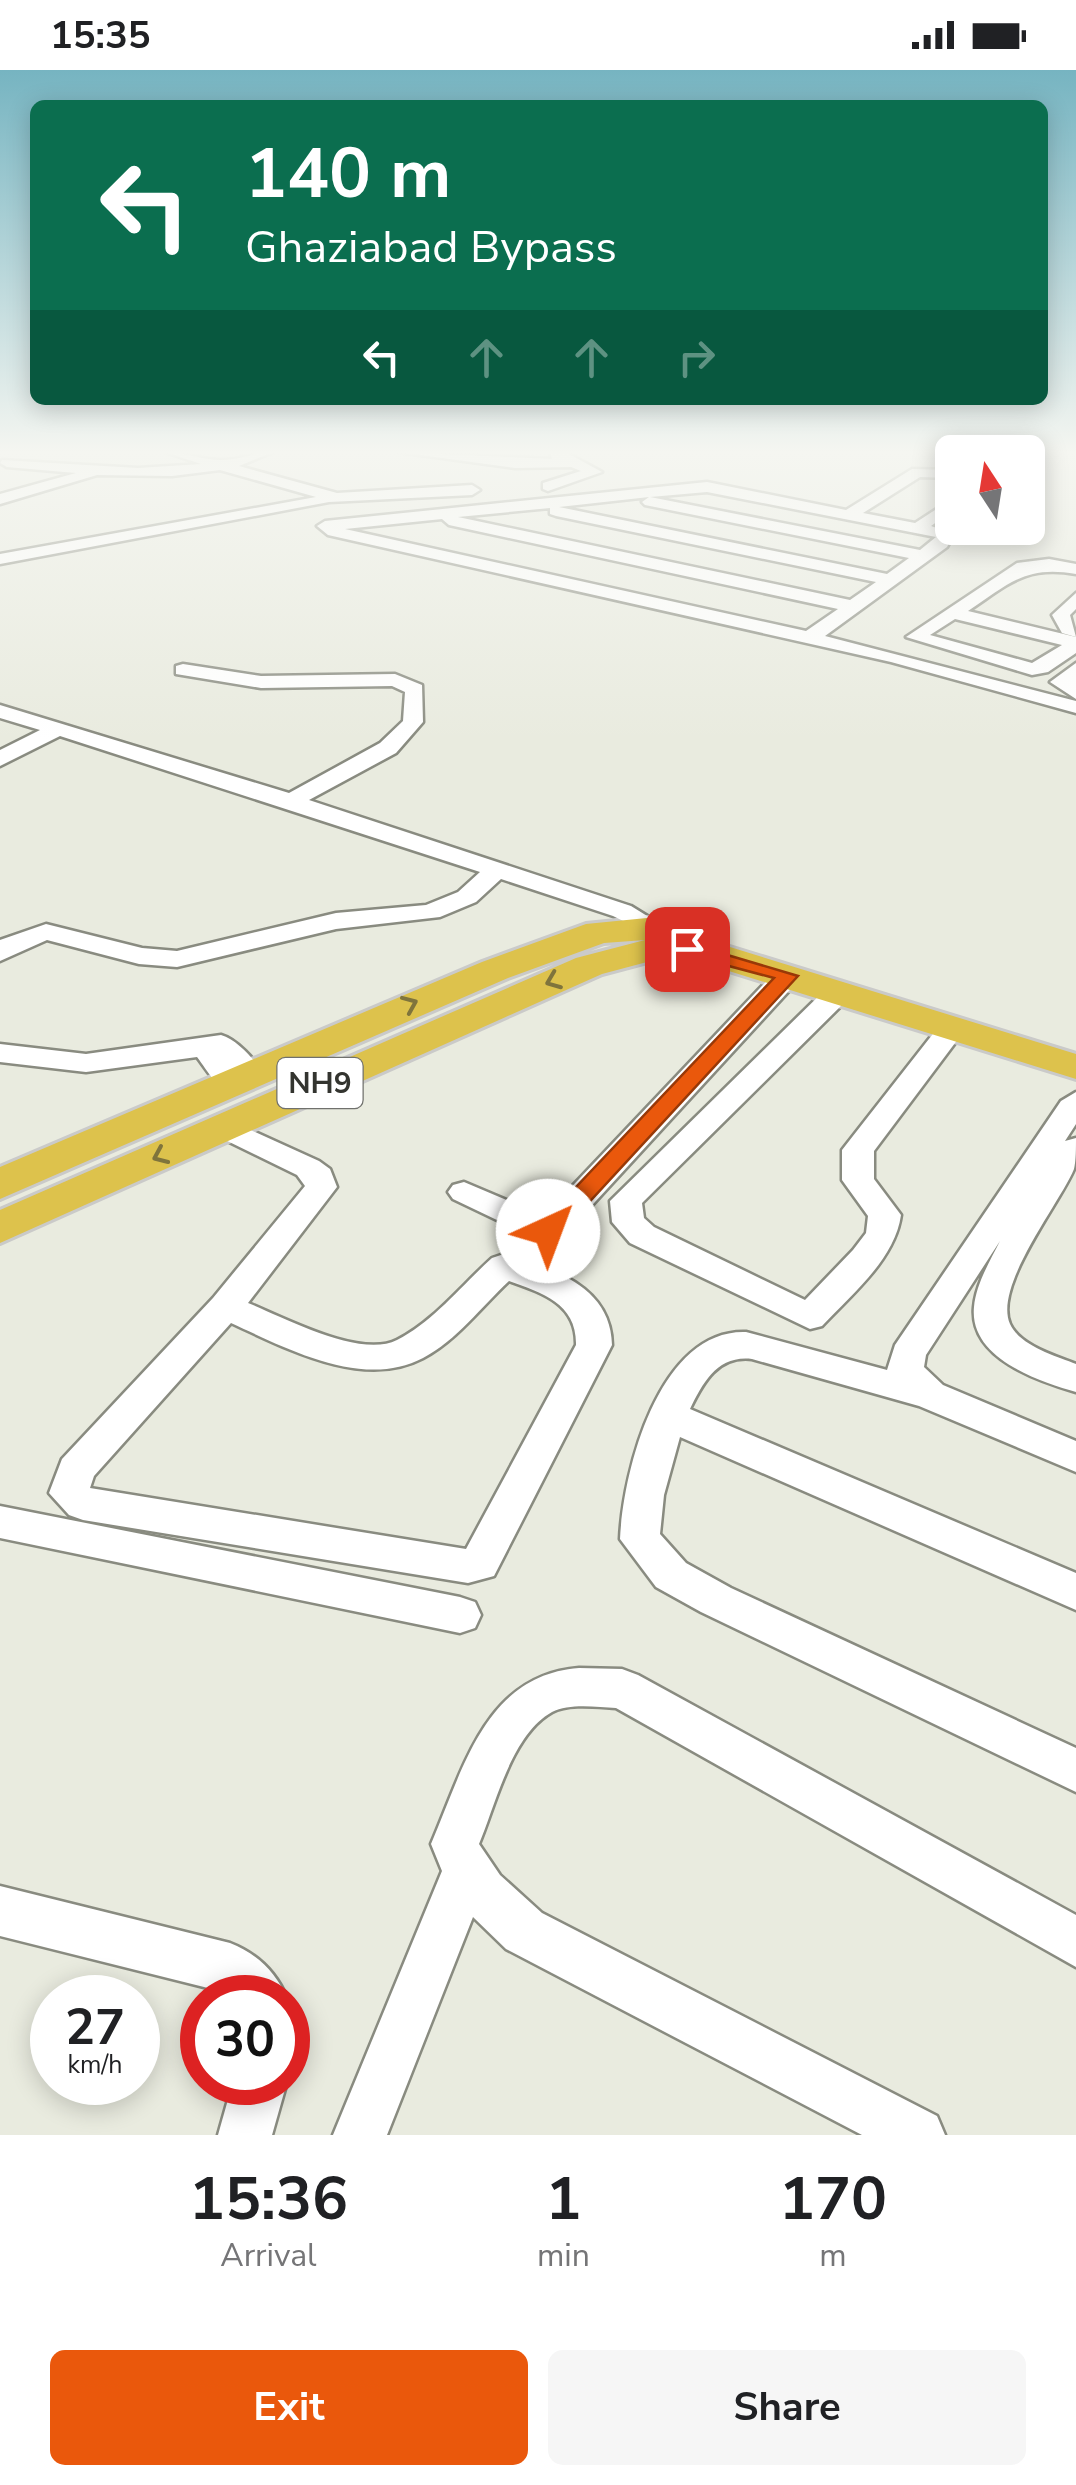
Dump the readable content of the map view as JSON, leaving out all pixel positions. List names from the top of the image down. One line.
{"streets":{"highway":["NH9"]},"north":"top","page":{"status":"15:35","turn":["140 m","Ghaziabad Bypass"],"speed":"27 km/h","limit":"30","eta":["15:36","Arrival","1","min","170","m"],"buttons":["Exit","Share"]}}
